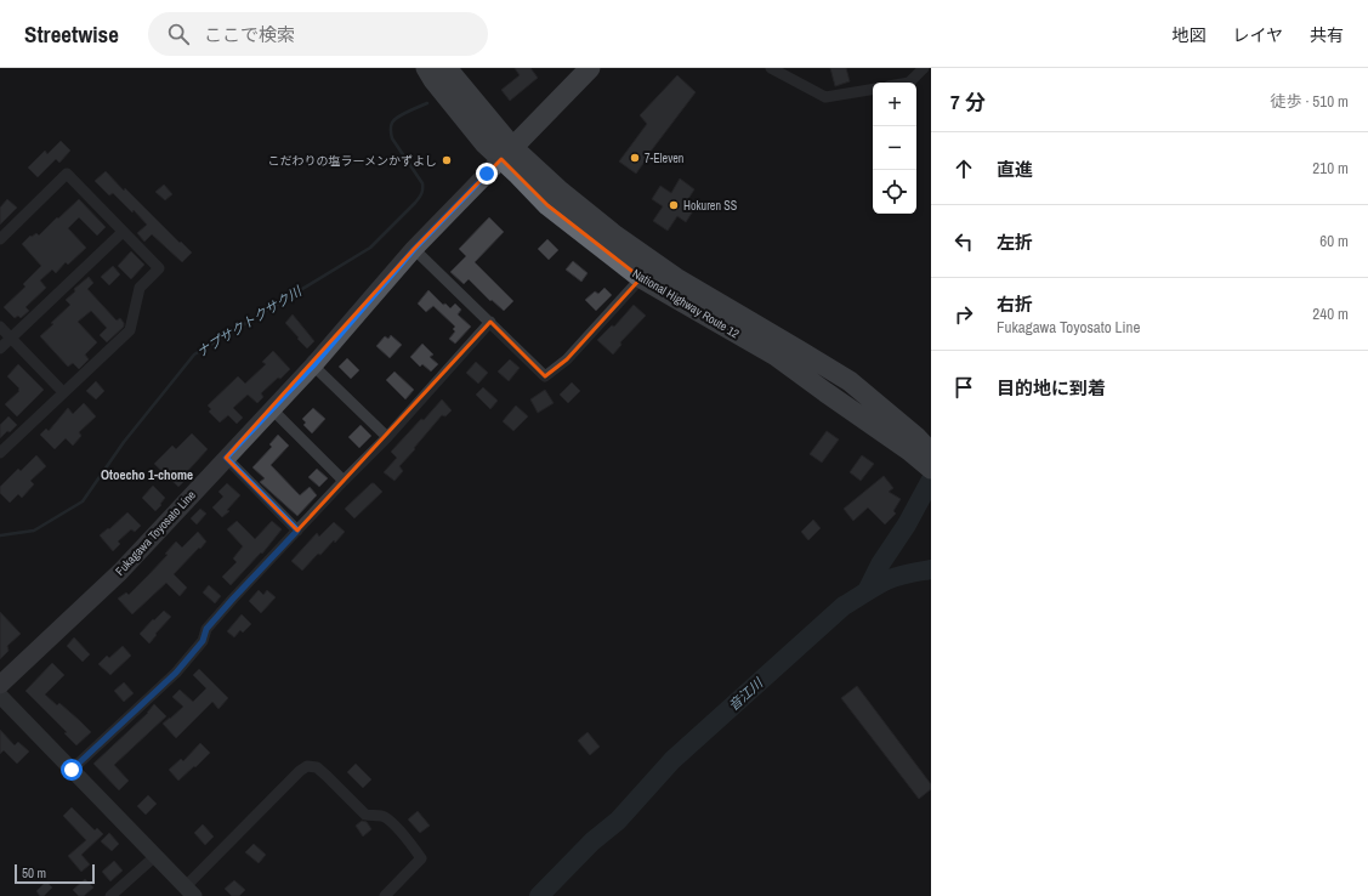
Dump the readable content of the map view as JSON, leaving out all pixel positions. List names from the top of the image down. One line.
{"streets":{"highway":["National Highway Route 12"],"main road":["Fukagawa Toyosato Line"]},"crossings":[["National Highway Route 12","Fukagawa Toyosato Line"]],"districts":["Otoecho 1-chome"],"water":["ナプサクトクサク川","音江川"],"places":["7-Eleven","こだわりの塩ラーメンかずよし","Hokuren SS"],"scale_bar":"50 m","page":{"header":"Streetwise","search":"ここで検索","nav":["地図","レイヤ","共有"],"heading":["7 分","徒歩 · 510 m"],"map_buttons":["+","−"],"list":[["直進","210 m"],["左折","60 m"],["右折","Fukagawa Toyosato Line","240 m"],"目的地に到着"],"scale":"50 m"}}
